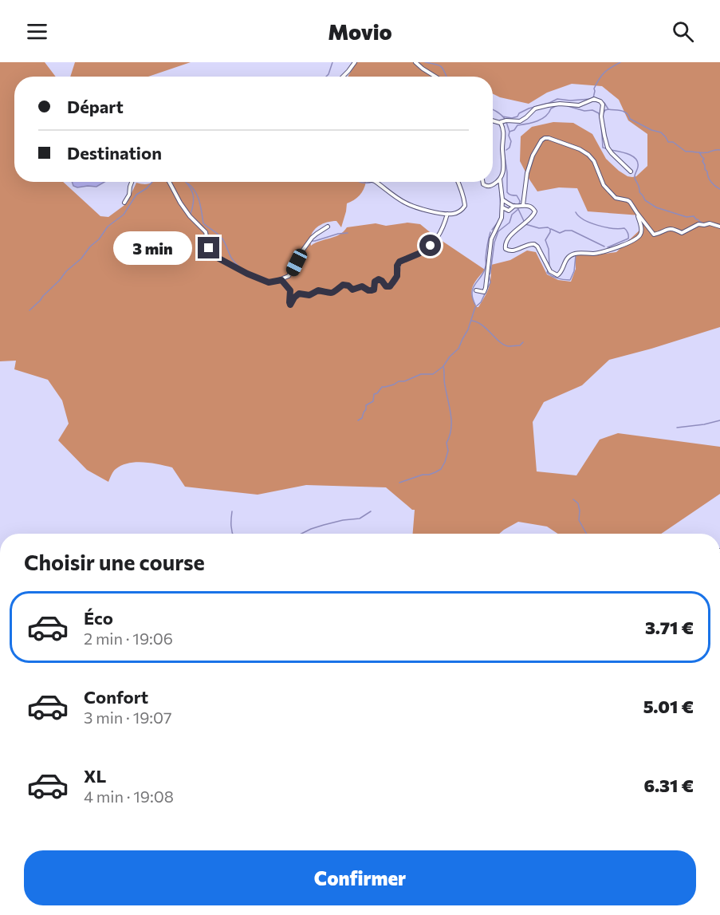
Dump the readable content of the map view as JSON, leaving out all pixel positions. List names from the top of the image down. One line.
{"page":{"header":"Movio","banner":["Départ","Destination"],"bubble":"3 min","heading":"Choisir une course","list":[{"name":"Éco","note":"2 min · 19:06","value":"3.71 €"},{"name":"Confort","note":"3 min · 19:07","value":"5.01 €"},{"name":"XL","note":"4 min · 19:08","value":"6.31 €"}],"buttons":"Confirmer"}}
